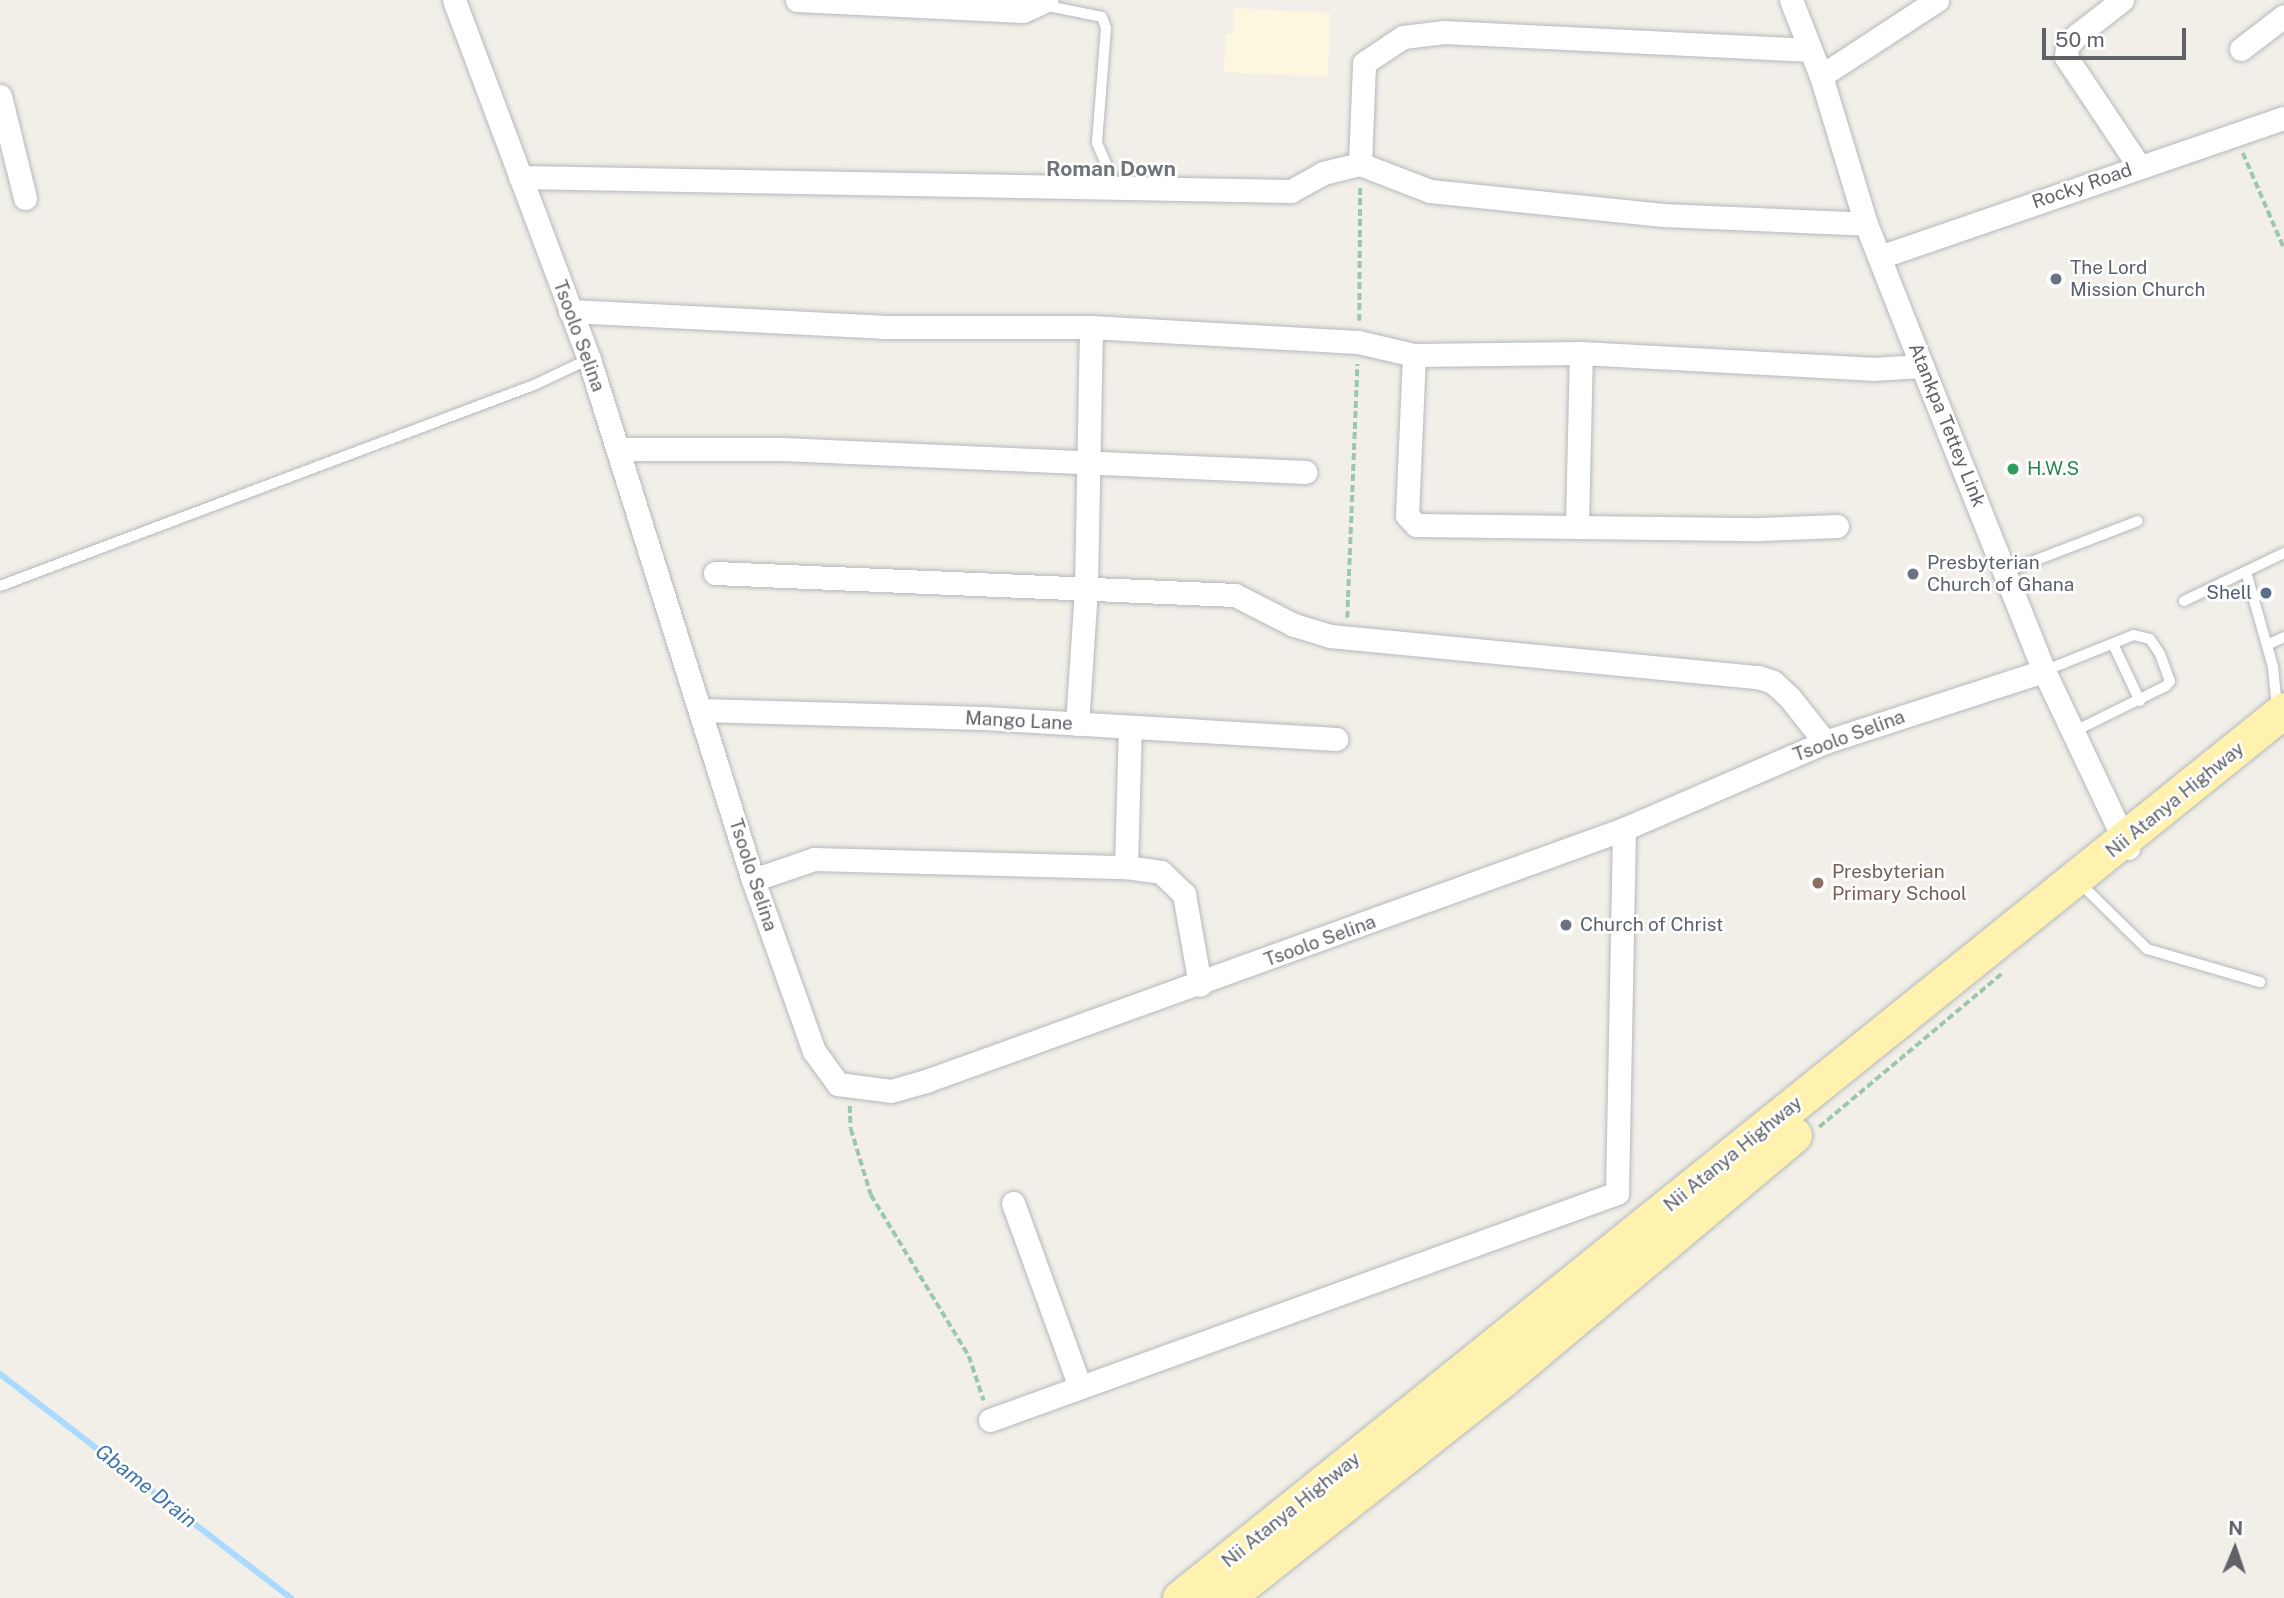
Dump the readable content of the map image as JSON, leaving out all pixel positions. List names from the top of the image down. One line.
{"streets":{"main road":["Nii Atanya Highway"],"street":["Rocky Road","Tsoolo Selina","Atankpa Tettey Link","Mango Lane"]},"crossings":[["Rocky Road","Atankpa Tettey Link"],["Tsoolo Selina","Atankpa Tettey Link"],["Tsoolo Selina","Mango Lane"],["Atankpa Tettey Link","Nii Atanya Highway"]],"districts":["Roman Down"],"water":["Gbame Drain"],"places":["The Lord Mission Church","H.W.S","Presbyterian Church of Ghana","Shell","Presbyterian Primary School","Church of Christ"],"scale_bar":"50 m","north":"top"}
